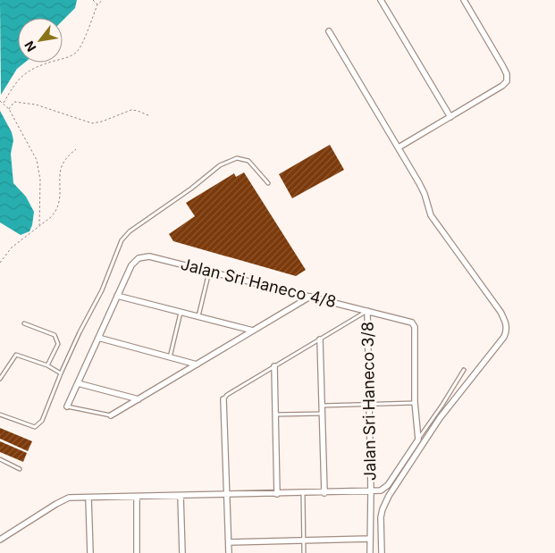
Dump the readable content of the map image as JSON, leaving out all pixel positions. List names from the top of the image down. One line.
{"streets":{"street":["Jalan Sri Haneco 4/8","Jalan Sri Haneco 3/8"]},"crossings":[["Jalan Sri Haneco 4/8","Jalan Sri Haneco 3/8"]],"north":"bottom left"}
